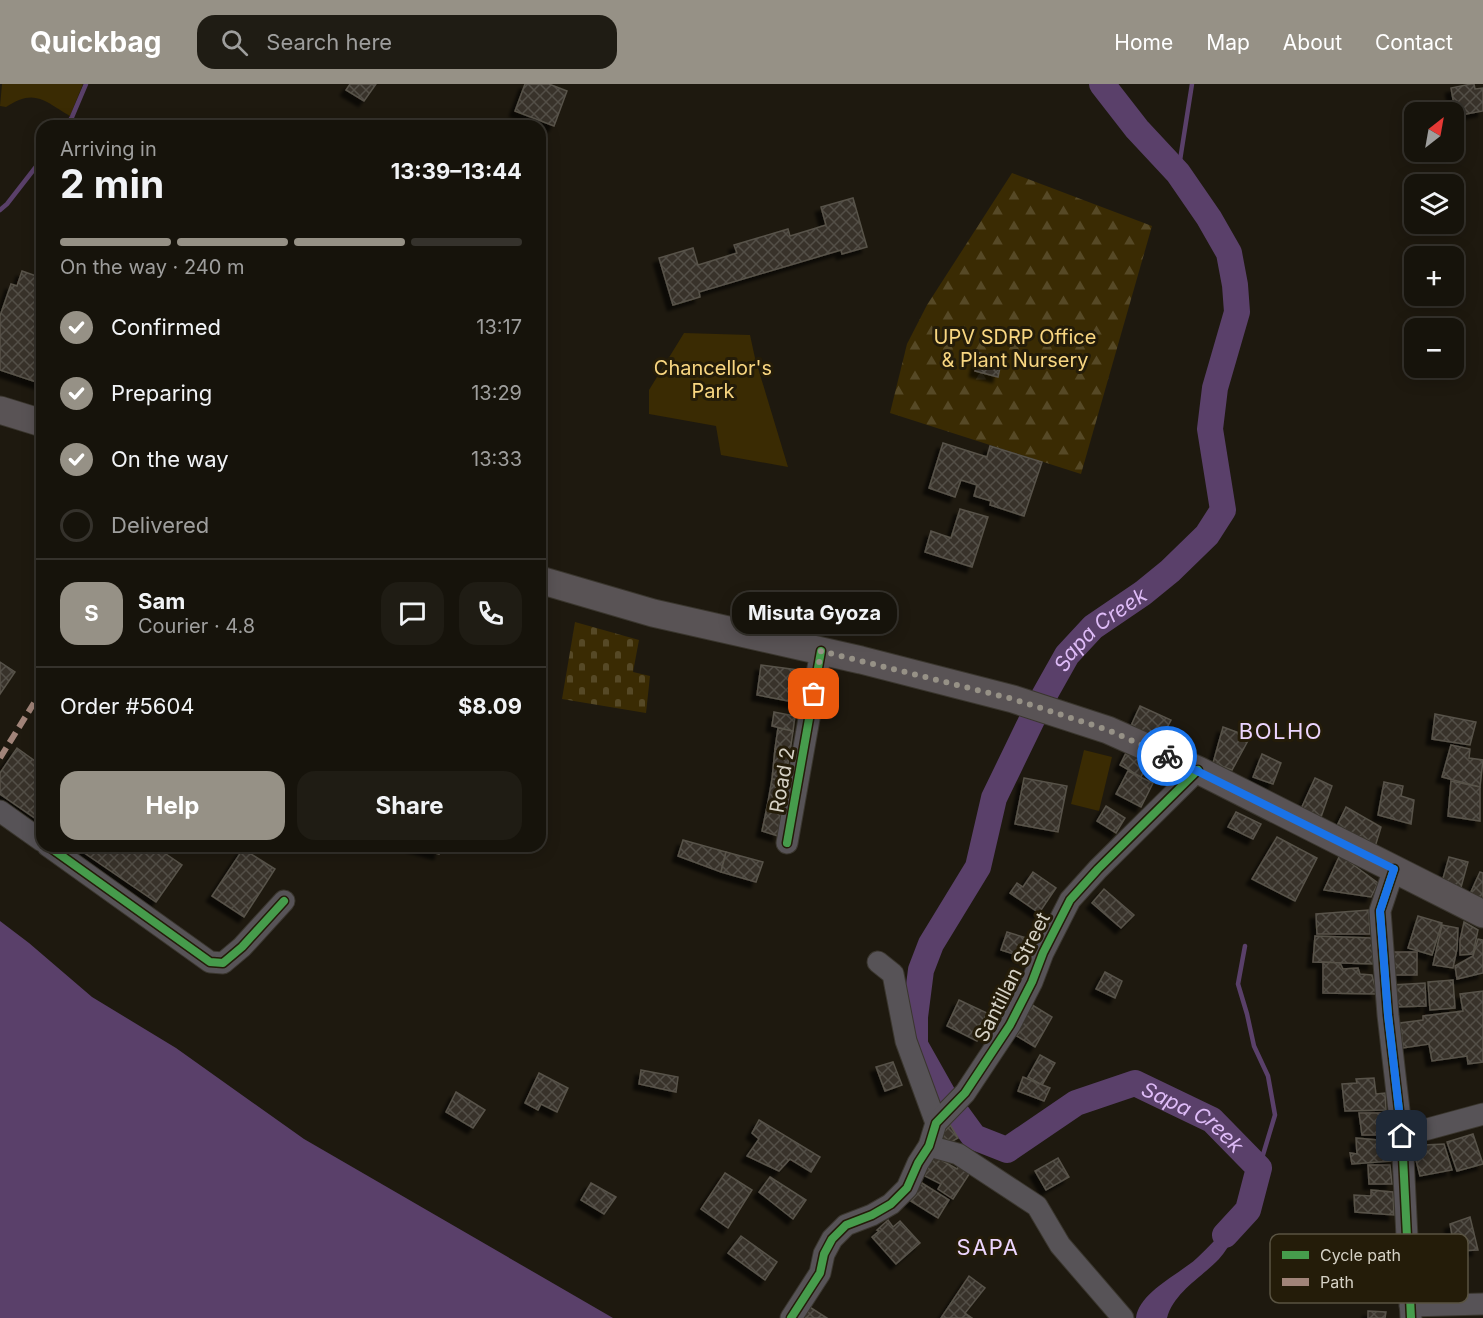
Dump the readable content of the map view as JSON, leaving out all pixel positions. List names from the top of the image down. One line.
{"streets":{"street":["Road 2","Santillan Street"]},"districts":["BOLHO","SAPA"],"water":["Sapa Creek"],"parks":["UPV SDRP Office & Plant Nursery","Chancellor's Park"],"places":["Misuta Gyoza"],"legend":["Cycle path","Path"],"north":"top right","page":{"header":"Quickbag","search":"Search here","nav":["Home","Map","About","Contact"],"map_buttons":["+","−"],"heading":["2 min","Arriving in","13:39–13:44"],"panel":["Sam","Courier · 4.8","Order #5604","$8.09"],"bar":"On the way · 240 m","list":[["Confirmed","13:17"],["Preparing","13:29"],["On the way","13:33"],"Delivered"],"round":"S","bubble":"Misuta Gyoza","buttons":["Help","Share"]}}
